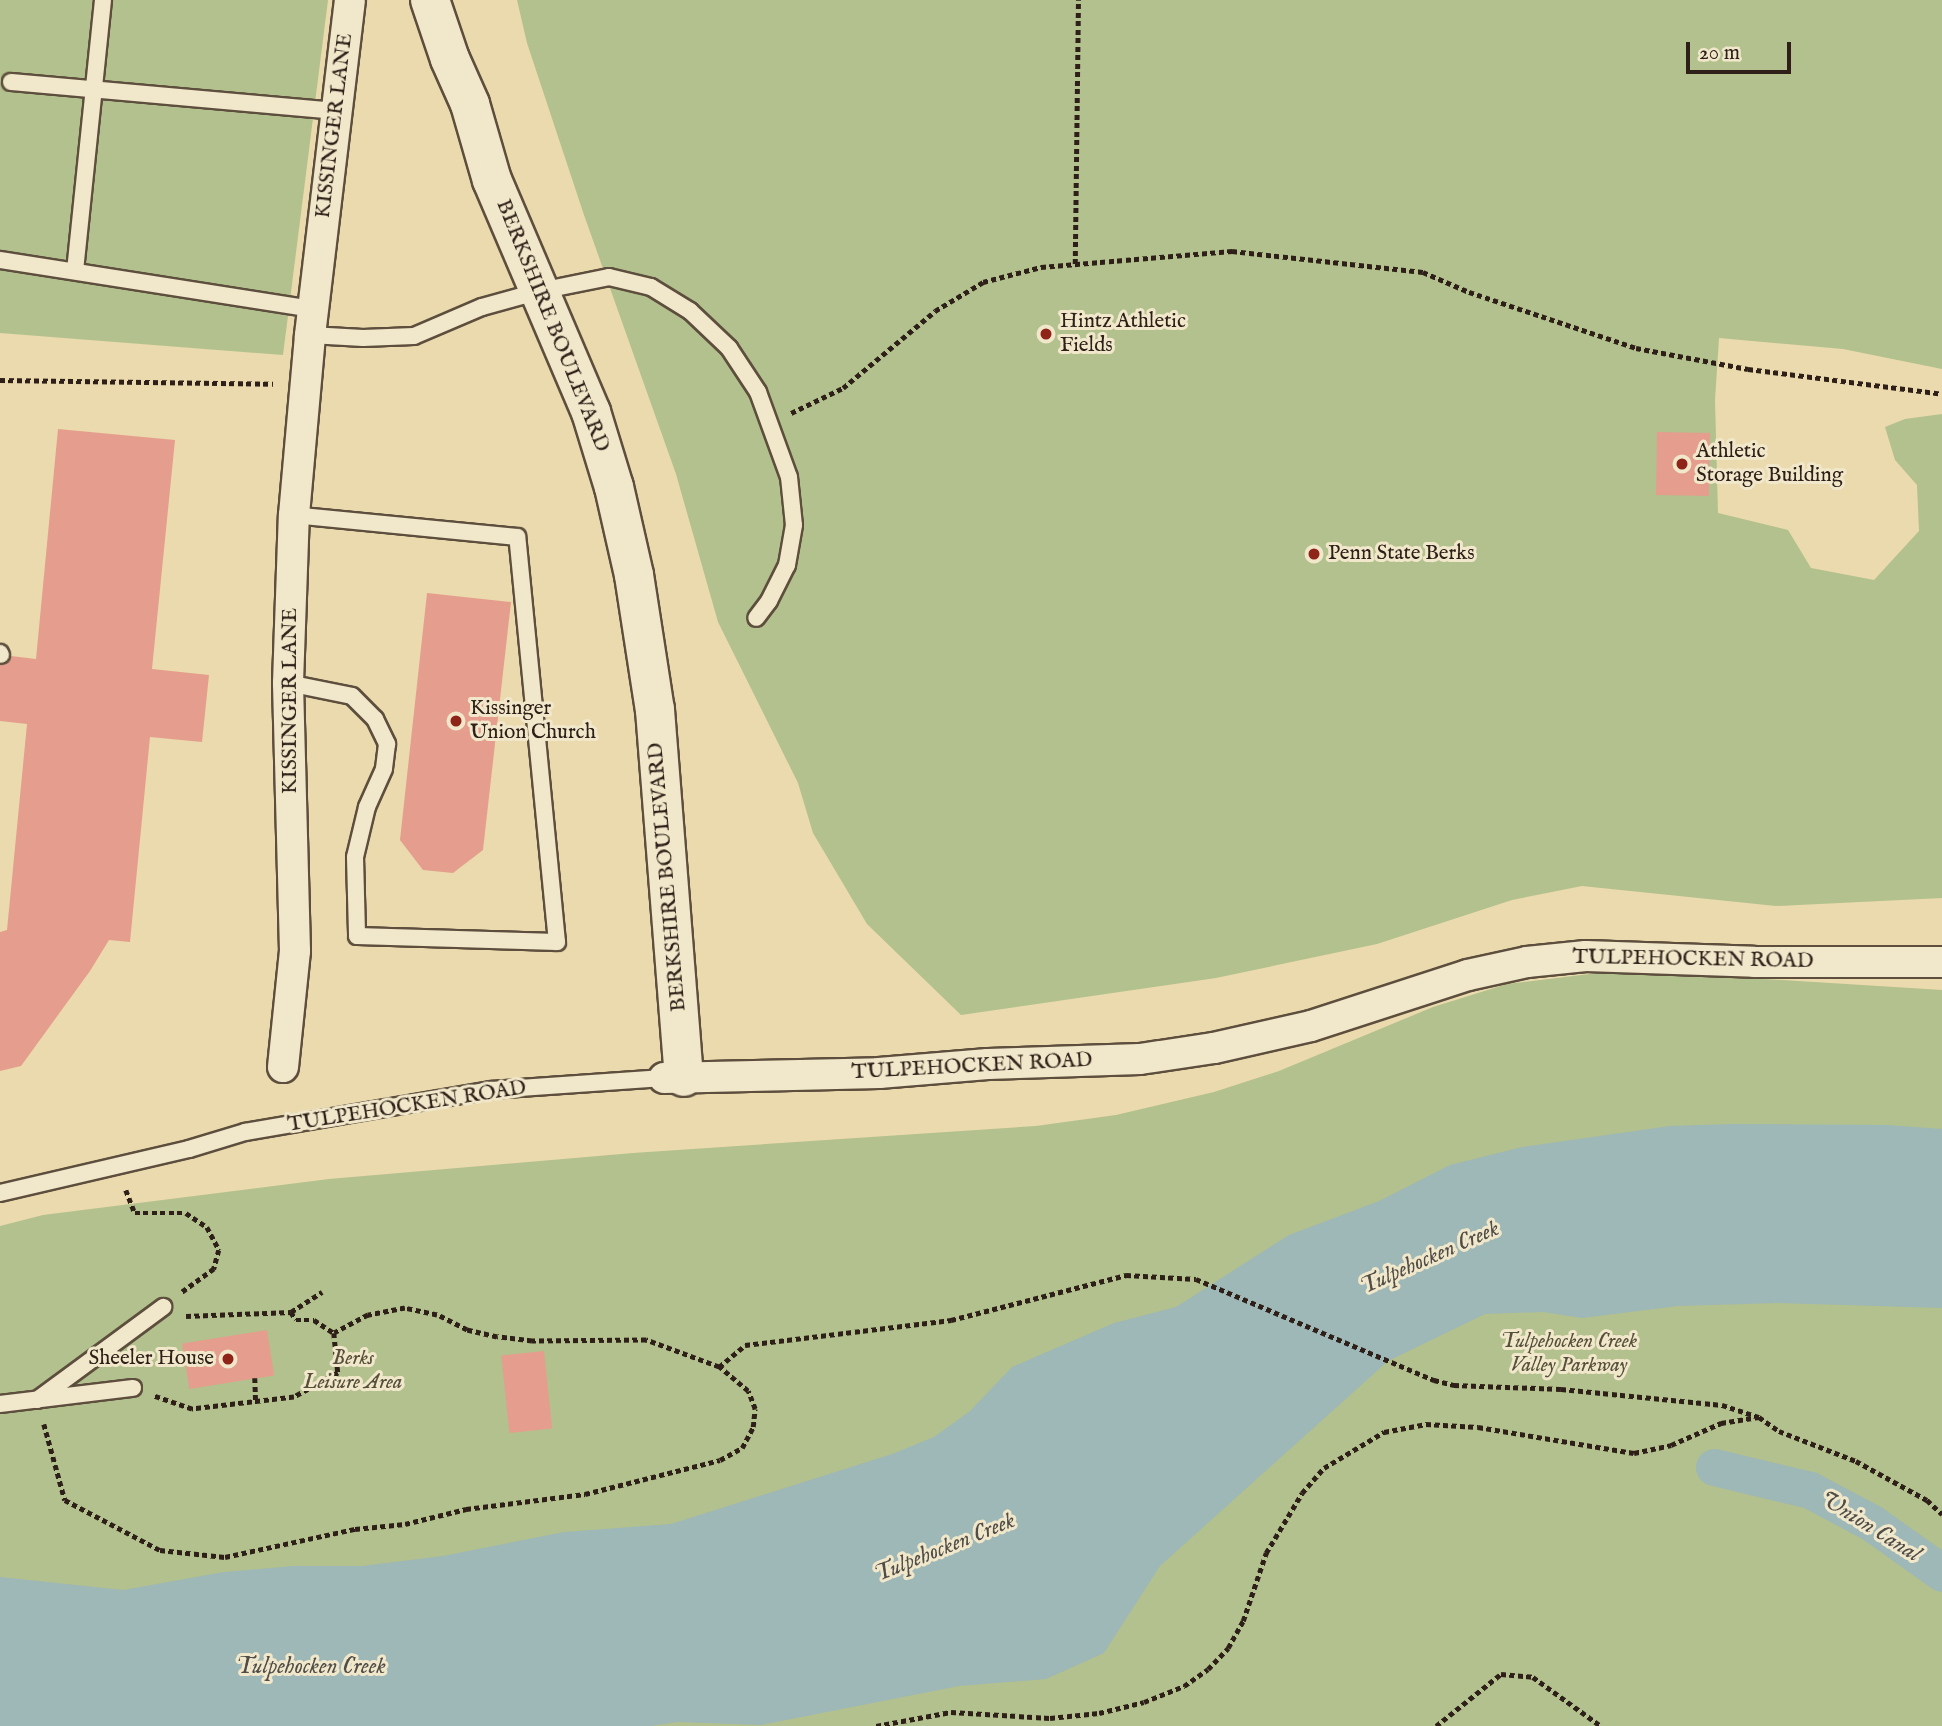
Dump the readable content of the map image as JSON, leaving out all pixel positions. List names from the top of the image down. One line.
{"streets":{"street":["KISSINGER LANE","BERKSHIRE BOULEVARD","TULPEHOCKEN ROAD"]},"crossings":[["BERKSHIRE BOULEVARD","TULPEHOCKEN ROAD"]],"water":["Tulpehocken Creek","Union Canal"],"parks":["Tulpehocken Creek Valley Parkway","Berks Leisure Area"],"places":["Hintz Athletic Fields","Athletic Storage Building","Penn State Berks","Kissinger Union Church","Sheeler House"],"scale_bar":"20 m"}
